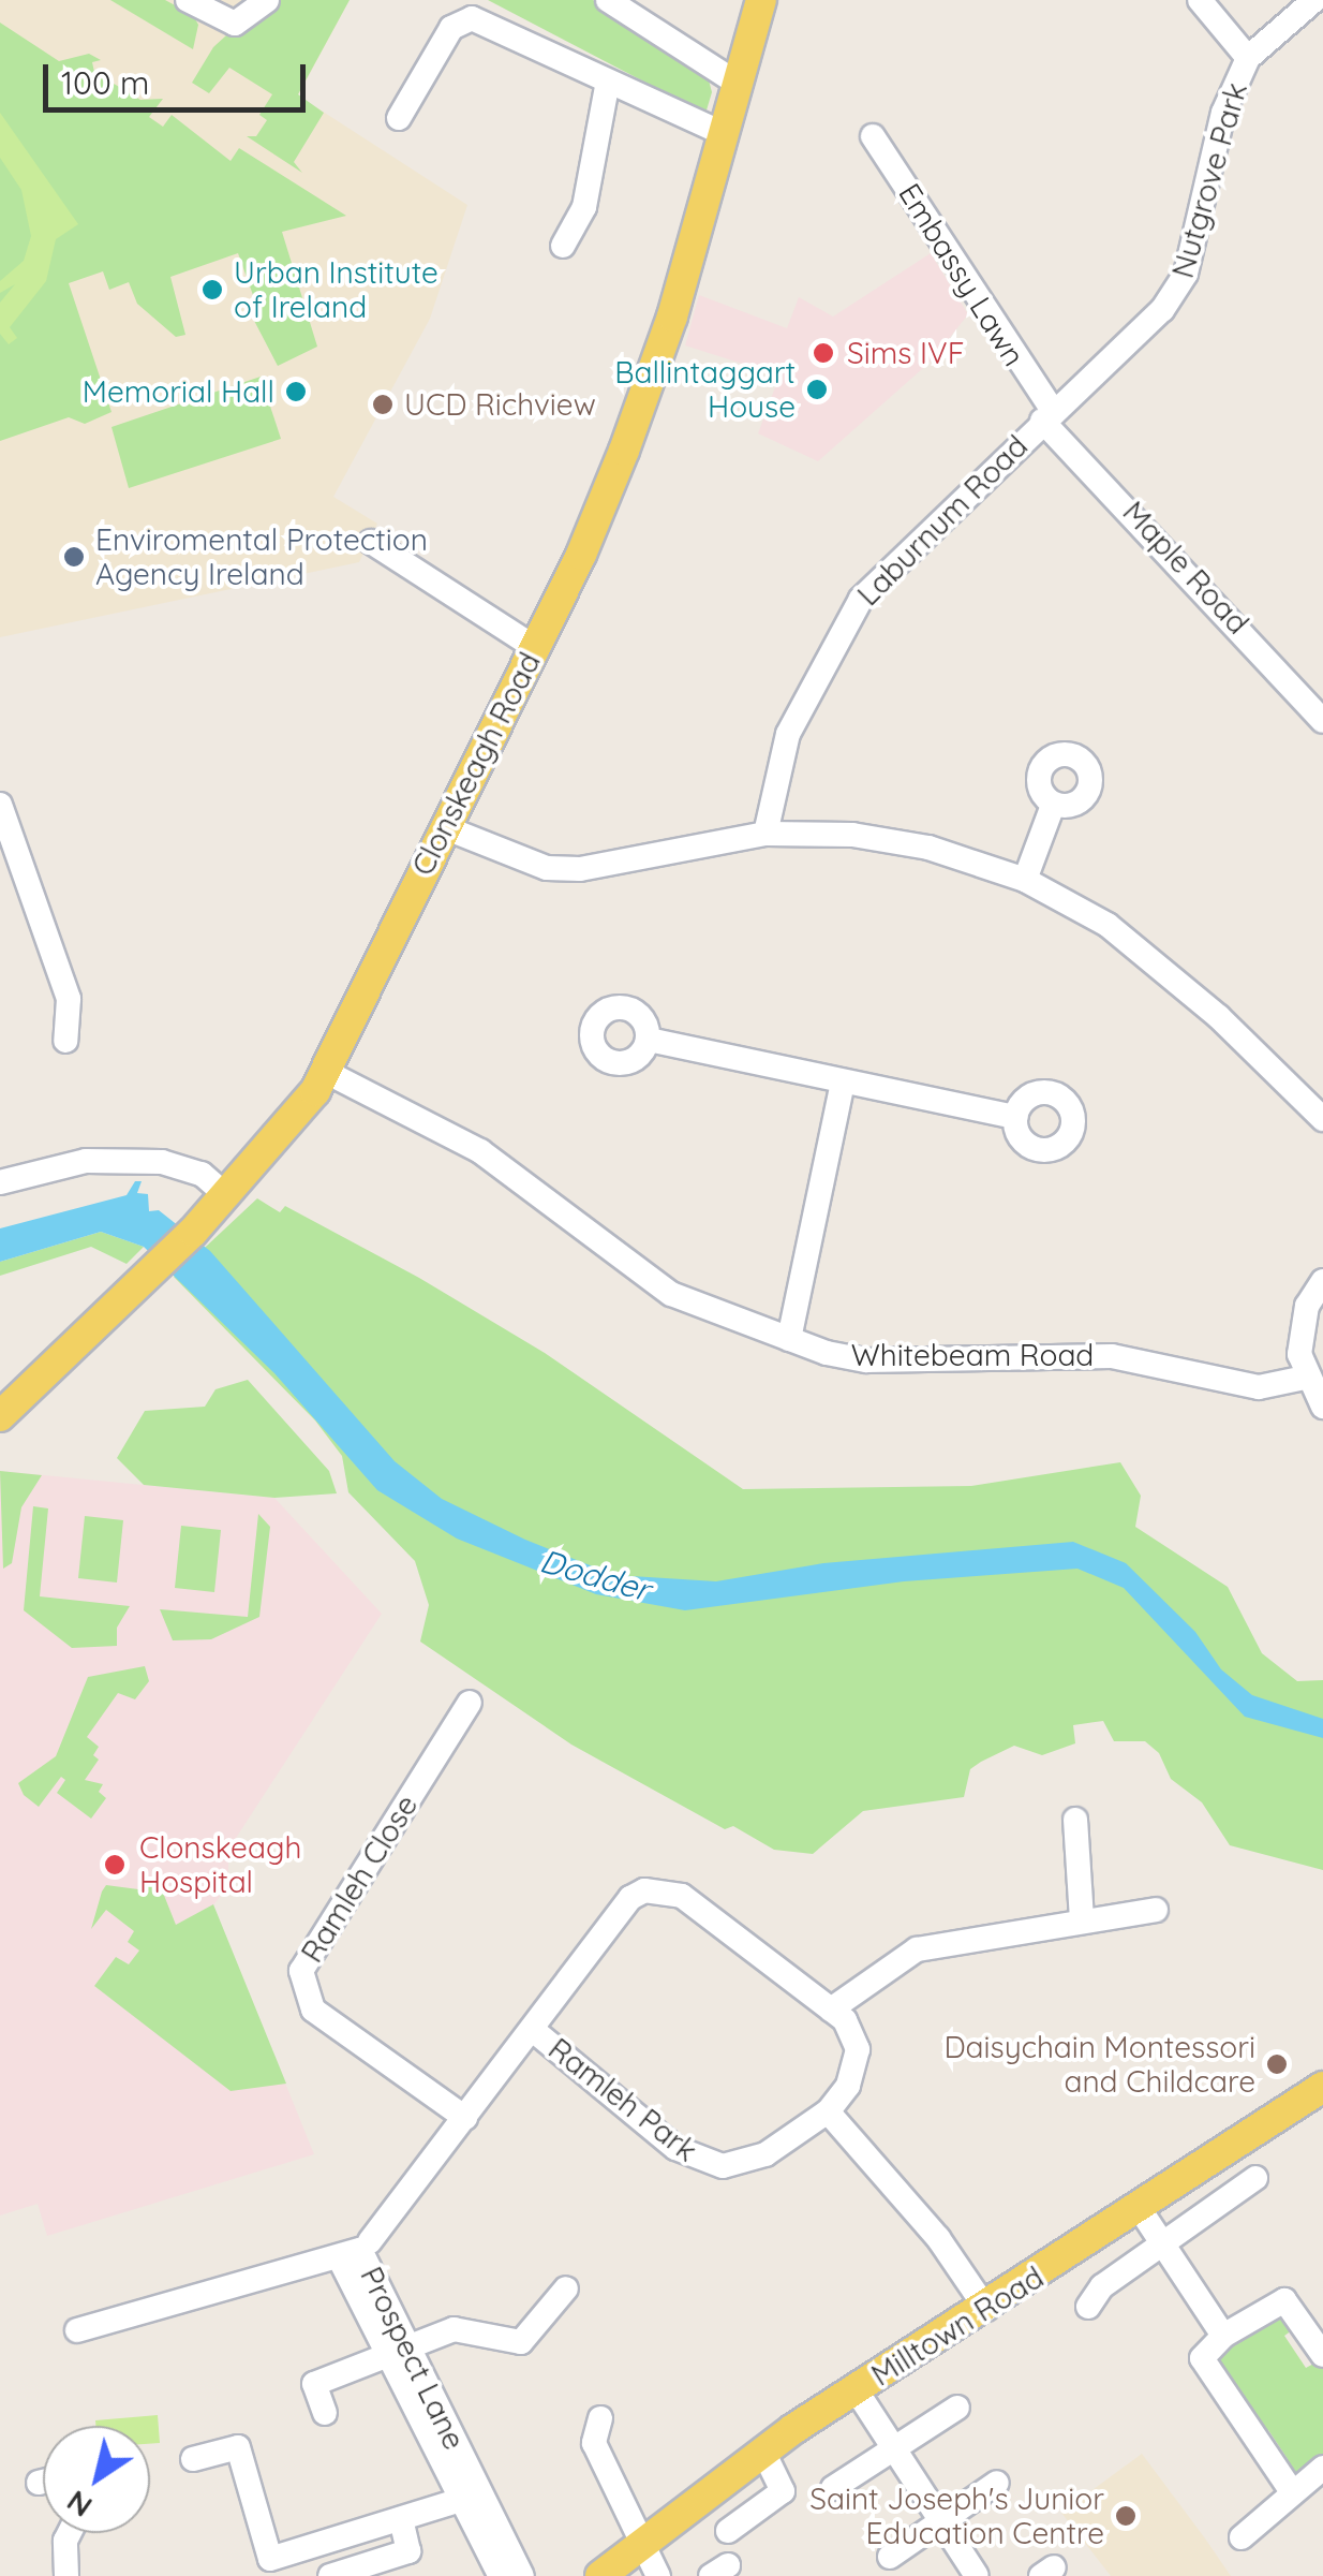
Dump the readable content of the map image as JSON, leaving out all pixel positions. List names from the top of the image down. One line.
{"streets":{"main road":["Clonskeagh Road","Milltown Road"],"street":["Nutgrove Park","Embassy Lawn","Laburnum Road","Maple Road","Whitebeam Road","Ramleh Close","Ramleh Park","Prospect Lane"]},"crossings":[["Nutgrove Park","Laburnum Road"],["Embassy Lawn","Laburnum Road"],["Embassy Lawn","Maple Road"],["Laburnum Road","Maple Road"],["Clonskeagh Road","Whitebeam Road"],["Ramleh Close","Ramleh Park"]],"water":["Dodder"],"places":["Urban Institute of Ireland","Sims IVF","Ballintaggart House","Memorial Hall","UCD Richview","Enviromental Protection Agency Ireland","Clonskeagh Hospital","Daisychain Montessori and Childcare","Saint Joseph's Junior Education Centre"],"scale_bar":"100 m","north":"bottom left"}
